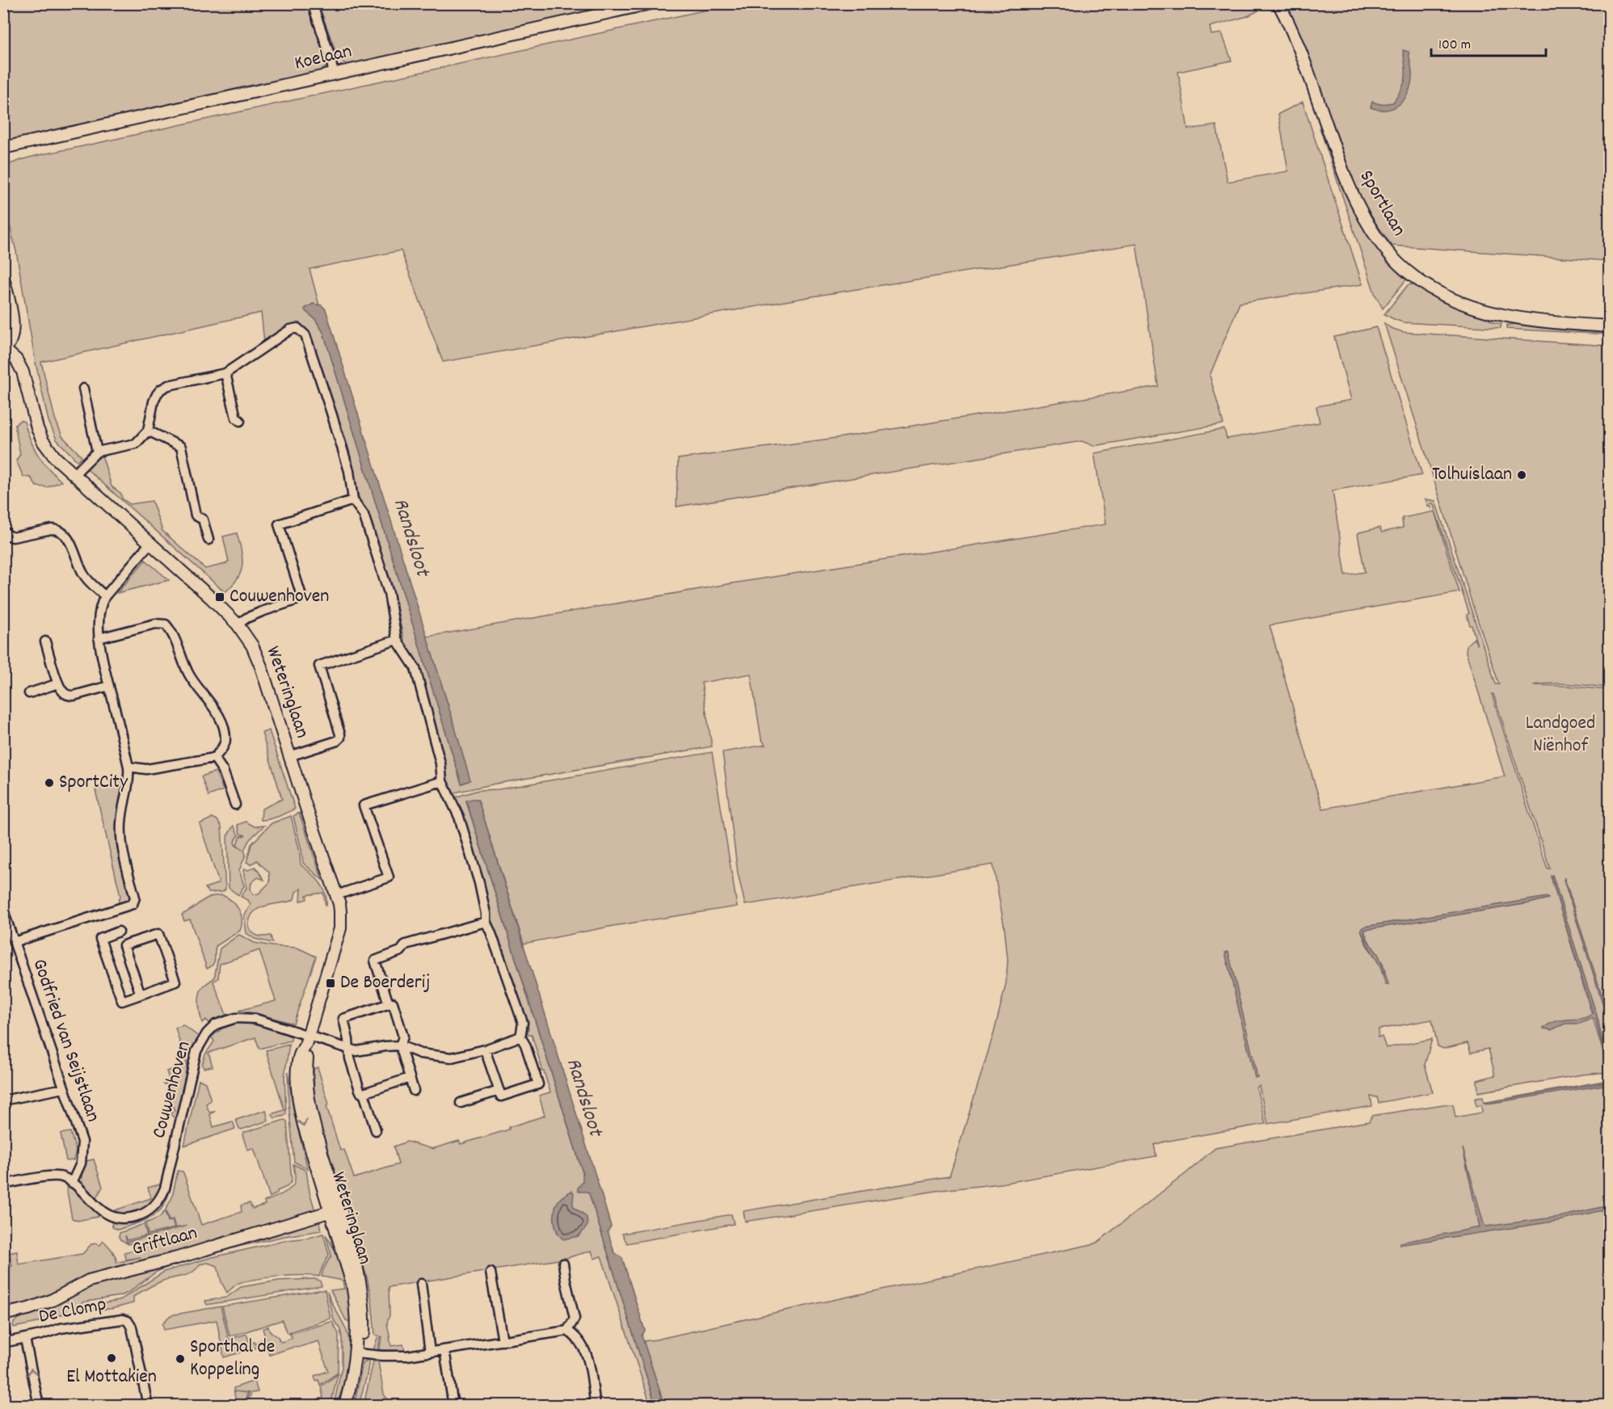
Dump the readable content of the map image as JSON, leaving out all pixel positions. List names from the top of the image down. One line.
{"streets":{"street":["Koelaan","Sportlaan","Weteringlaan","Godfried van Seijstlaan","Couwenhoven","Griftlaan","De Clomp"]},"crossings":[["Weteringlaan","Couwenhoven"],["Weteringlaan","Griftlaan"],["Godfried van Seijstlaan","Couwenhoven"]],"water":["Randsloot"],"parks":["Landgoed Niënhof"],"places":{"other":["Tolhuislaan","SportCity","El Mottakien","Sporthal de Koppeling"],"transit":["Couwenhoven","De Boerderij"]},"scale_bar":"100 m"}
